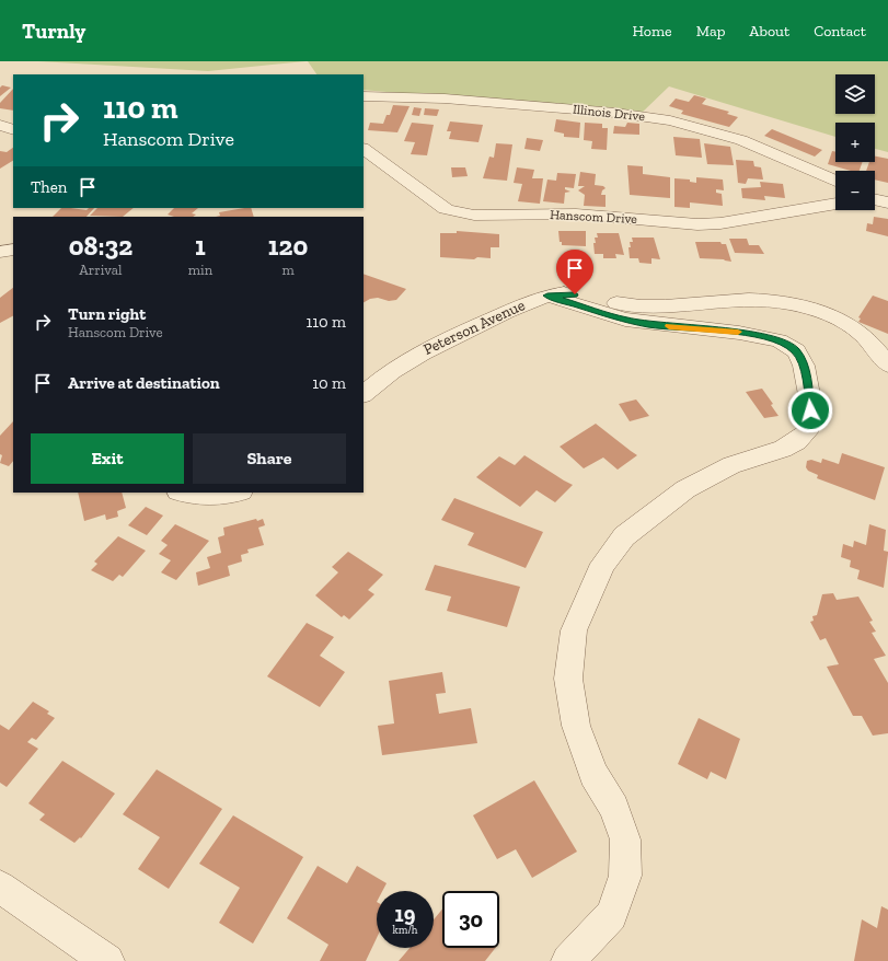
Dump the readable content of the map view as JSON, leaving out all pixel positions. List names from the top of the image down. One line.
{"streets":{"street":["Illinois Drive","Hanscom Drive","Peterson Avenue"]},"page":{"header":"Turnly","nav":["Home","Map","About","Contact"],"map_buttons":["+","−"],"turn":["110 m","Hanscom Drive"],"then":"Then","eta":["08:32","Arrival","1","min","120","m"],"list":[{"name":"Turn right","note":"Hanscom Drive","value":"110 m"},{"name":"Arrive at destination","value":"10 m"}],"buttons":["Exit","Share"],"speed":"19 km/h","limit":"30"}}
